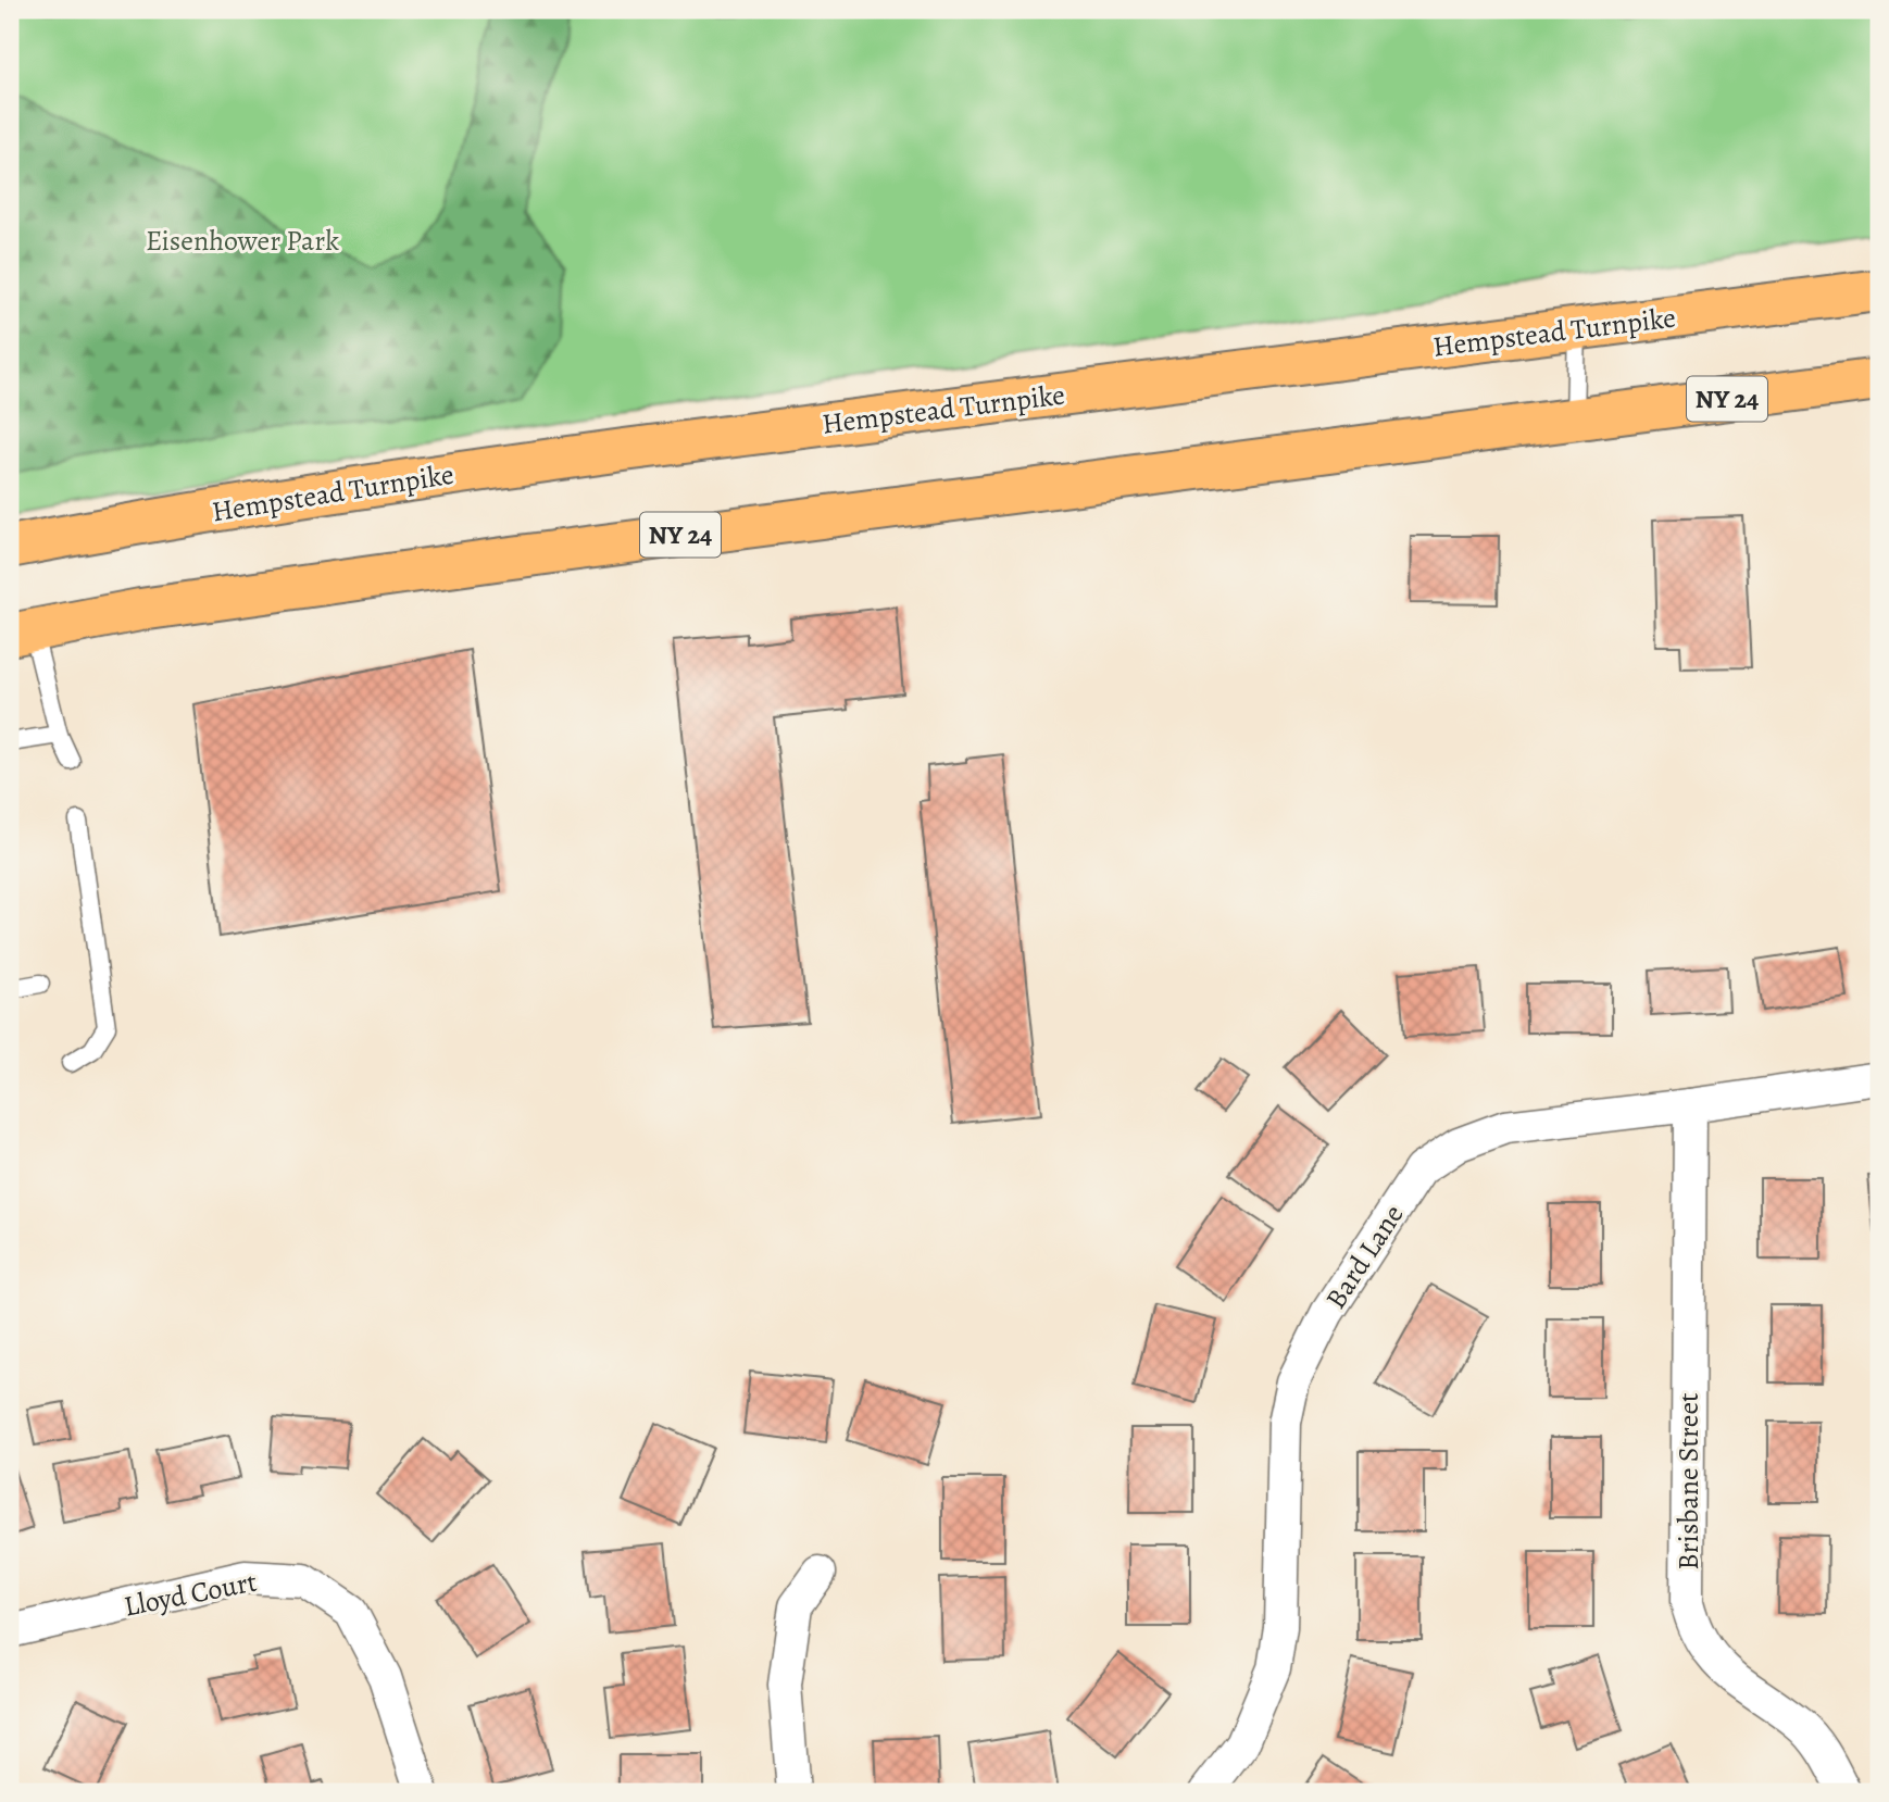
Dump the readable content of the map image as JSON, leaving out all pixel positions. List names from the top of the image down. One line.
{"streets":{"main road":["Hempstead Turnpike","NY 24"],"street":["Bard Lane","Brisbane Street","Lloyd Court"]},"crossings":[["Bard Lane","Brisbane Street"]],"parks":["Eisenhower Park"]}
